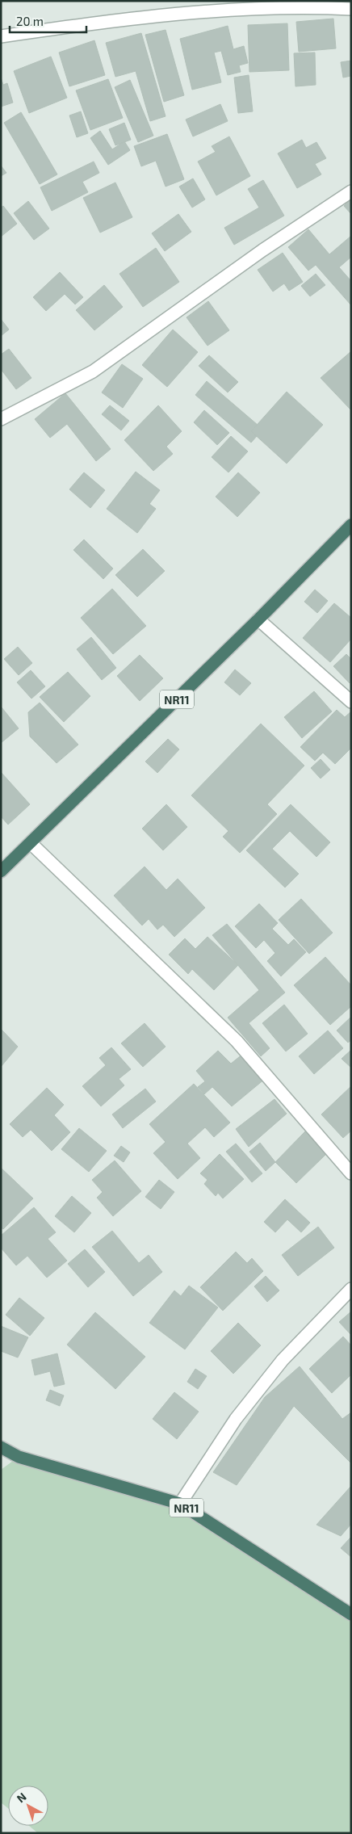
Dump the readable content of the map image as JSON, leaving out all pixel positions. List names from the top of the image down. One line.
{"streets":{"highway":["NR11"]},"scale_bar":"20 m","north":"top left"}
